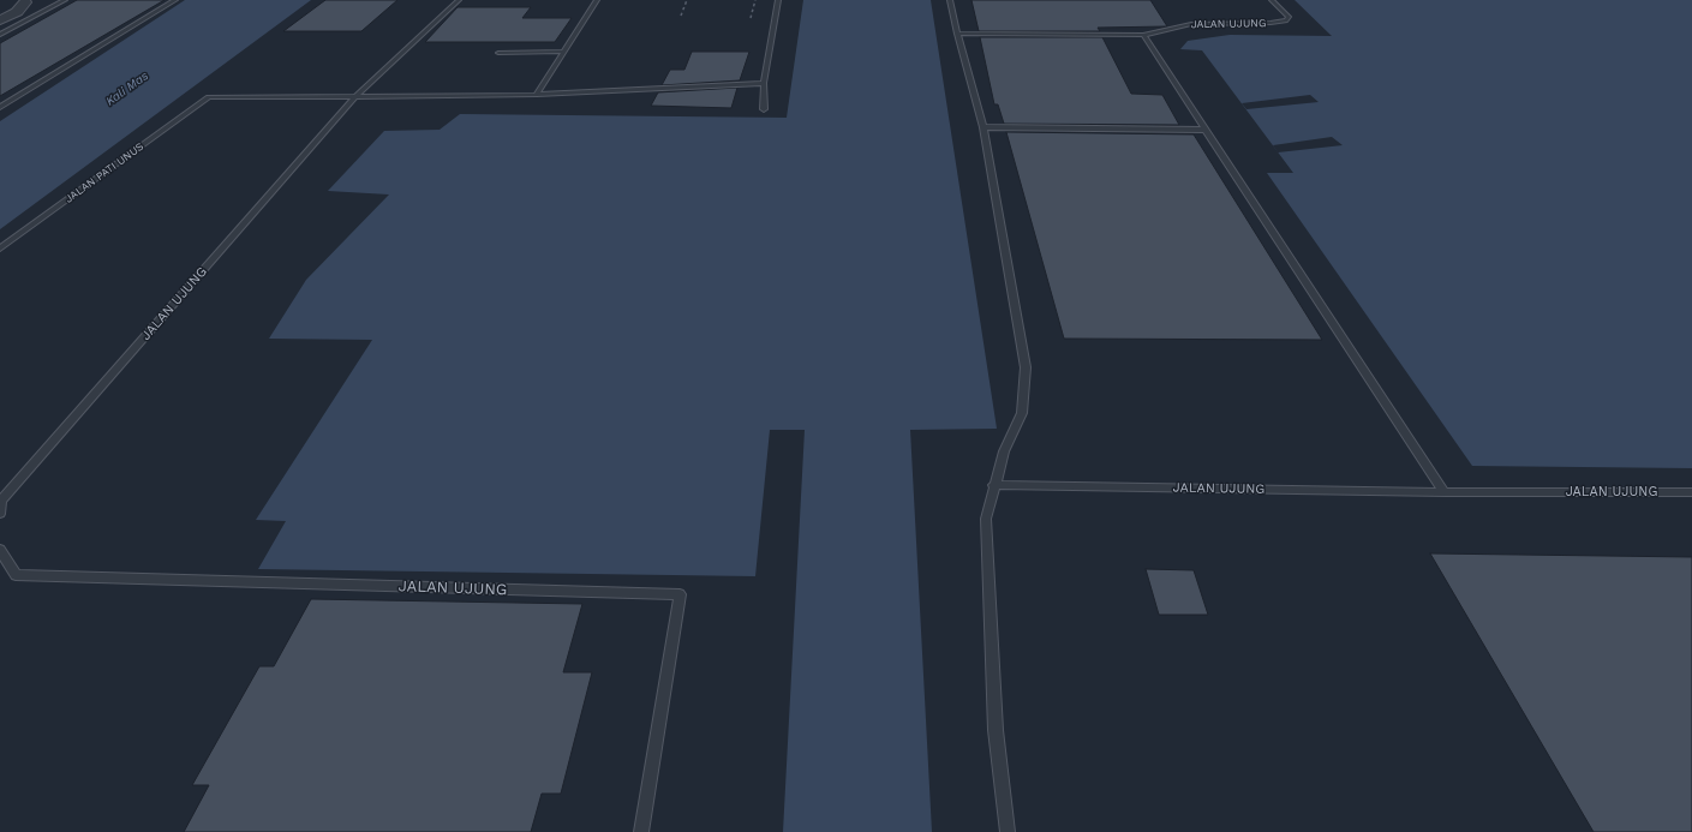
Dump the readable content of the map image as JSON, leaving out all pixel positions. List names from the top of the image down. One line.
{"streets":{"lane":["JALAN UJUNG","JALAN PATI UNUS"]},"crossings":[["JALAN UJUNG","JALAN PATI UNUS"]],"water":["Kali Mas"]}
